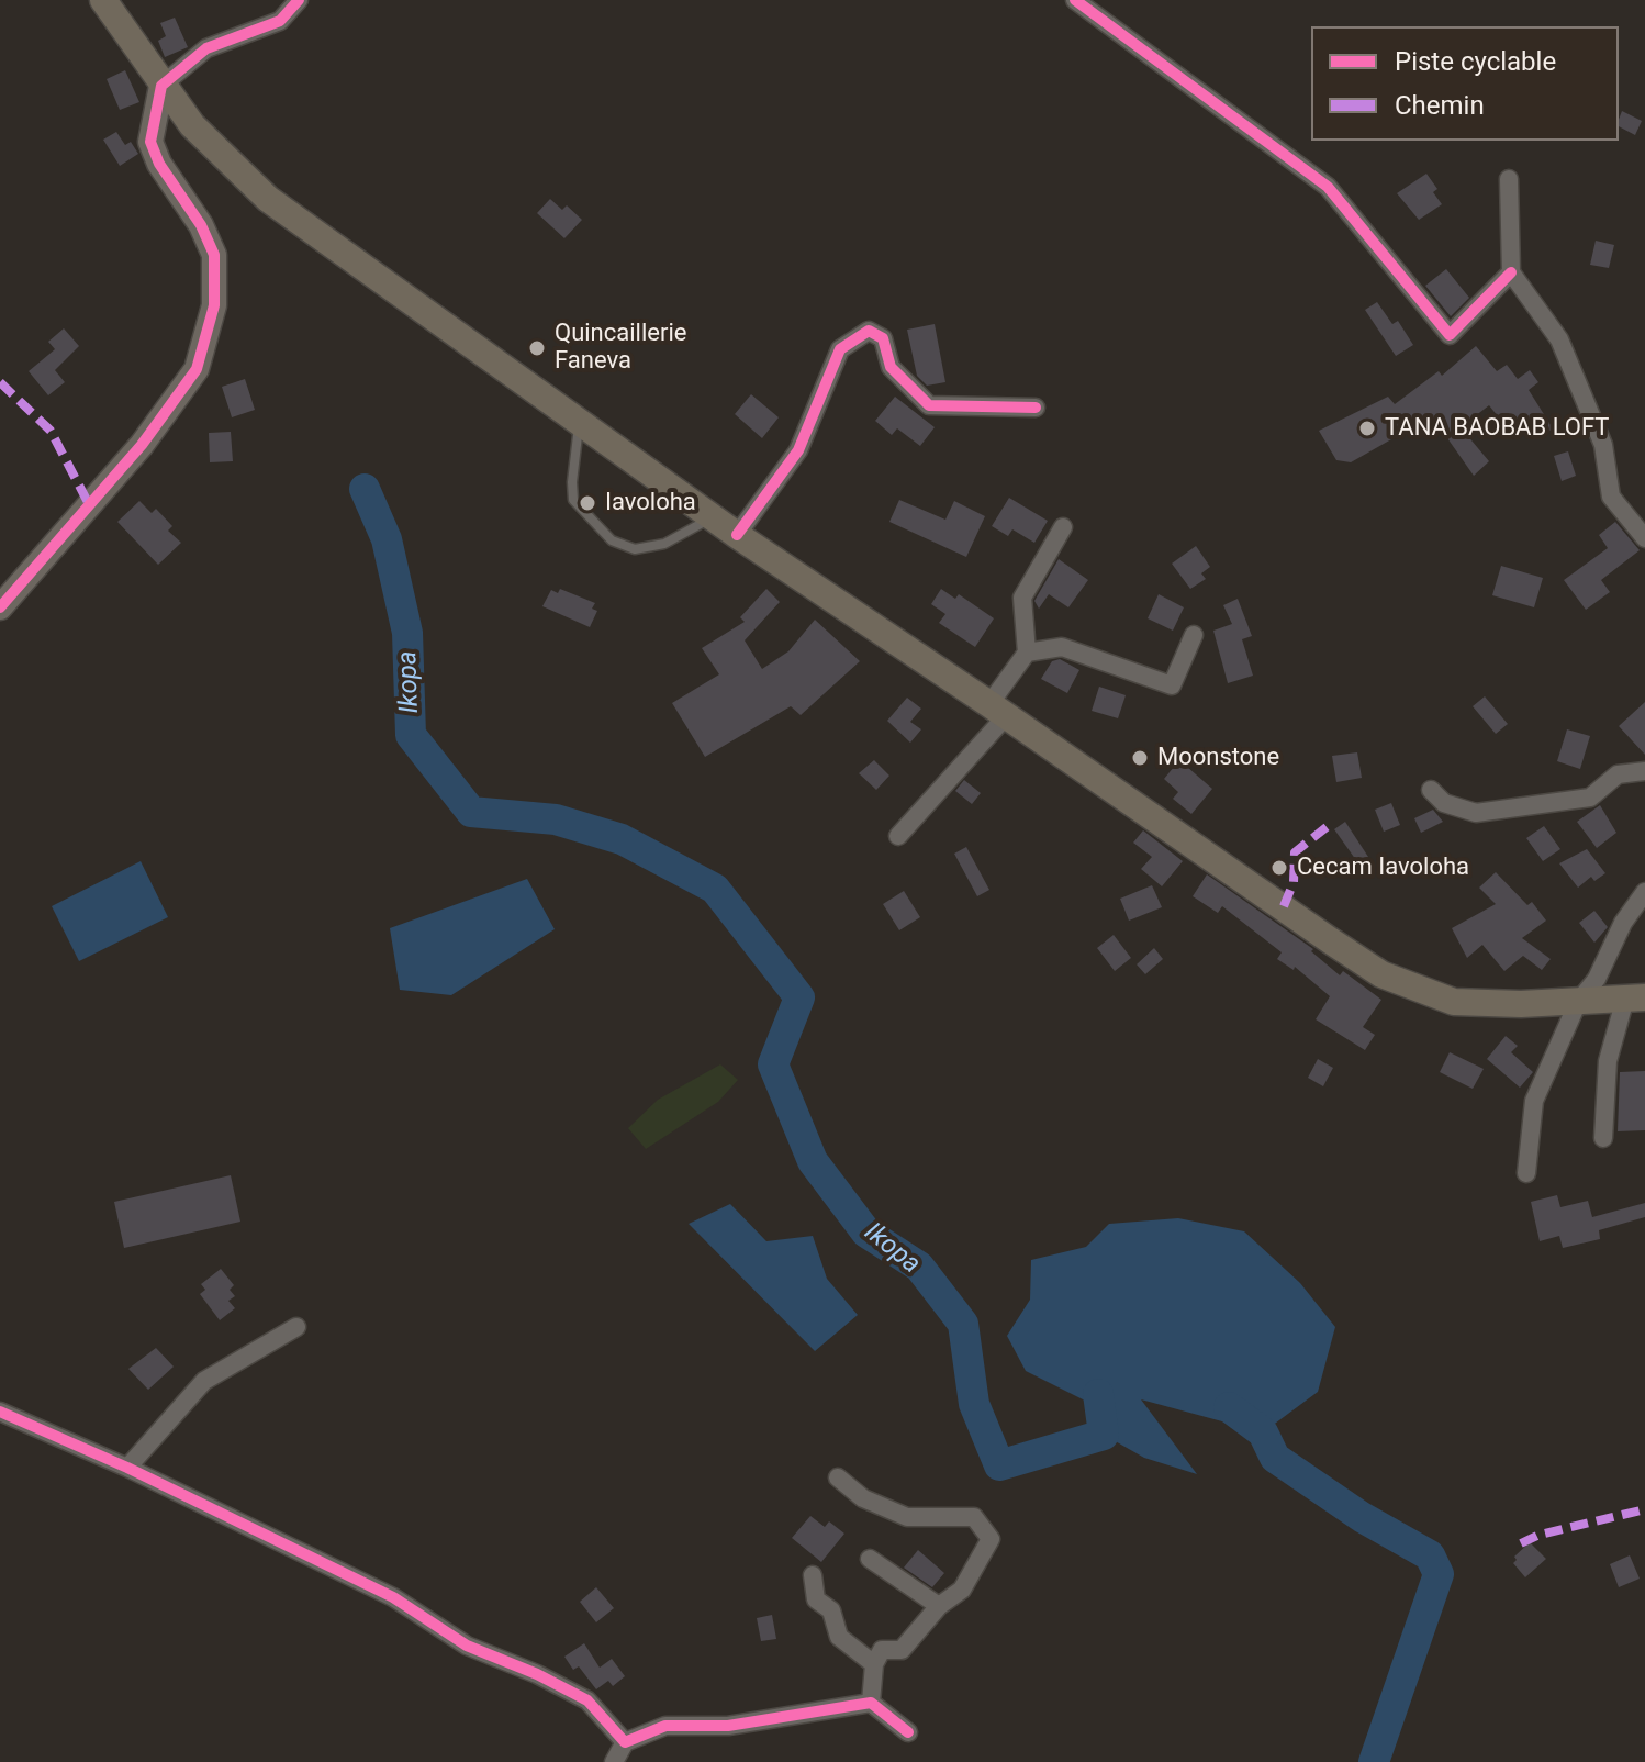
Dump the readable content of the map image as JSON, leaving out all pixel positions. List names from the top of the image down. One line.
{"water":["Ikopa"],"places":["Quincaillerie Faneva","TANA BAOBAB LOFT","Iavoloha","Moonstone","Cecam Iavoloha"],"legend":["Piste cyclable","Chemin"]}
